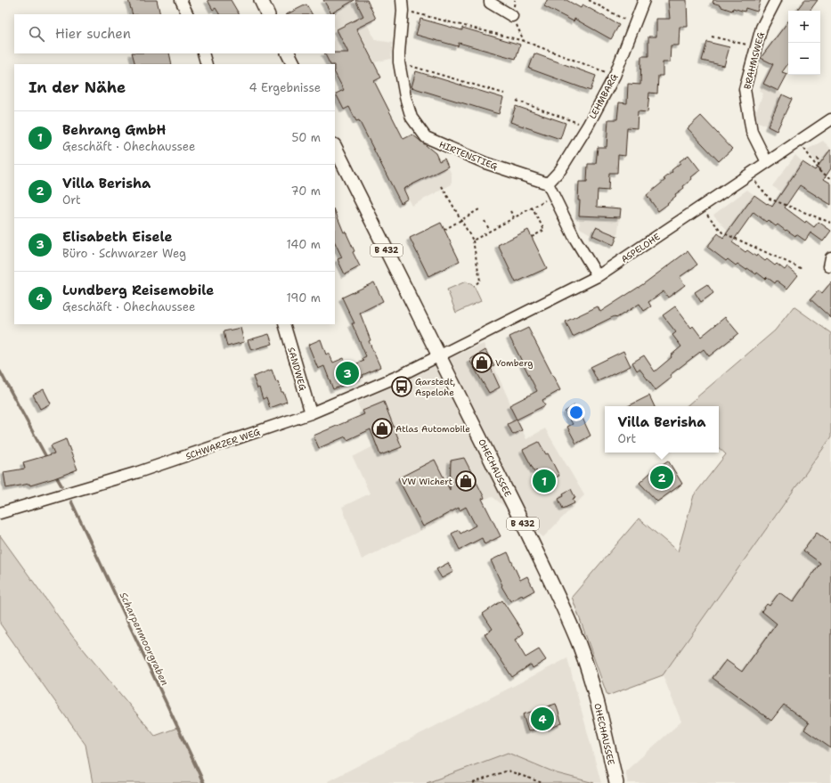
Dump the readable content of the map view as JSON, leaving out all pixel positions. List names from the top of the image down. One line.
{"streets":{"main road":["B 432","OHECHAUSSEE"],"street":["BRAHMSWEG","LEHMBARG","HIRTENSTIEG","ASPELOHE","SANDWEG","SCHWARZER WEG"]},"crossings":[["BRAHMSWEG","ASPELOHE"],["LEHMBARG","HIRTENSTIEG"],["ASPELOHE","SCHWARZER WEG"],["ASPELOHE","OHECHAUSSEE"],["SANDWEG","SCHWARZER WEG"],["SCHWARZER WEG","OHECHAUSSEE"]],"water":["Scharpenmoorgraben"],"places":{"shop":["Vomberg","Atlas Automobile","VW Wichert"],"bus stop":["Garstedt, Aspelohe"]},"page":{"map_buttons":["+","−"],"search":"Hier suchen","heading":["In der Nähe","4 Ergebnisse"],"list":[{"mark":"1","name":"Behrang GmbH","note":"Geschäft · Ohechaussee","value":"50 m"},{"mark":"2","name":"Villa Berisha","note":"Ort","value":"70 m"},{"mark":"3","name":"Elisabeth Eisele","note":"Büro · Schwarzer Weg","value":"140 m"},{"mark":"4","name":"Lundberg Reisemobile","note":"Geschäft · Ohechaussee","value":"190 m"}],"pins":["3","2","1","4"],"popup":["Villa Berisha","Ort"]}}
